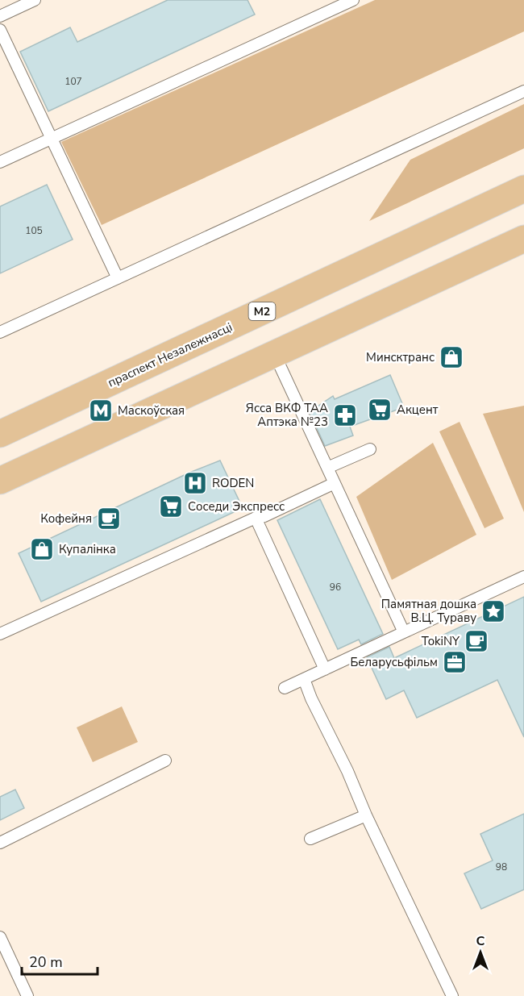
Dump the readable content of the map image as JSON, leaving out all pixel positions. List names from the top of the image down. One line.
{"streets":{"main road":["М2","праспект Незалежнасці"]},"places":{"shop":["Минсктранс","Купалiнка"],"supermarket":["Акцент","Соседи Экспресс"],"metro station":["Маскоўская"],"pharmacy":["Ясса ВКФ ТАА Аптэка №23"],"hospital":["RODEN"],"cafe":["Кофейня","TokiNY"],"place":["Памятная дошка В.Ц. Тураву"],"office":["Беларусьфільм"]},"house_numbers":["107","105","96","98"],"scale_bar":"20 m","north":"top"}
